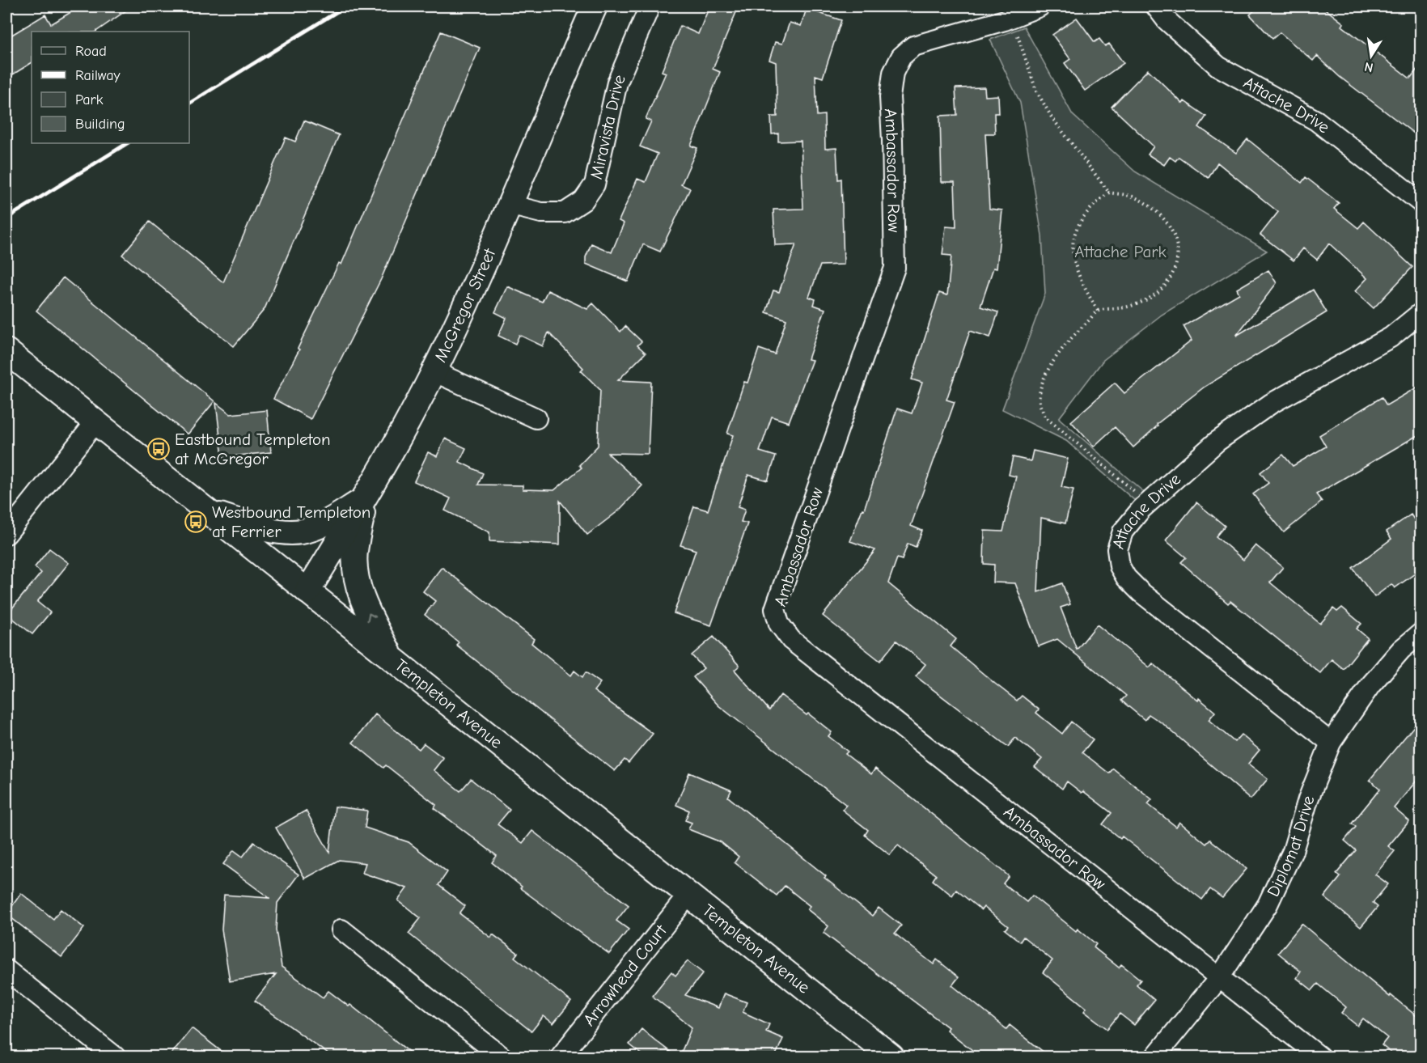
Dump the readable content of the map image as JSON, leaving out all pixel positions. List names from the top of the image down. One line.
{"streets":{"street":["Attache Drive","Miravista Drive","Ambassador Row","McGregor Street","Templeton Avenue","Diplomat Drive","Arrowhead Court"]},"crossings":[["Attache Drive","Diplomat Drive"],["Miravista Drive","McGregor Street"],["Ambassador Row","Diplomat Drive"],["McGregor Street","Templeton Avenue"],["Templeton Avenue","Arrowhead Court"]],"parks":["Attache Park"],"places":{"bus stop":["Eastbound Templeton at McGregor","Westbound Templeton at Ferrier"]},"legend":["Road","Railway","Park","Building"],"north":"bottom"}
